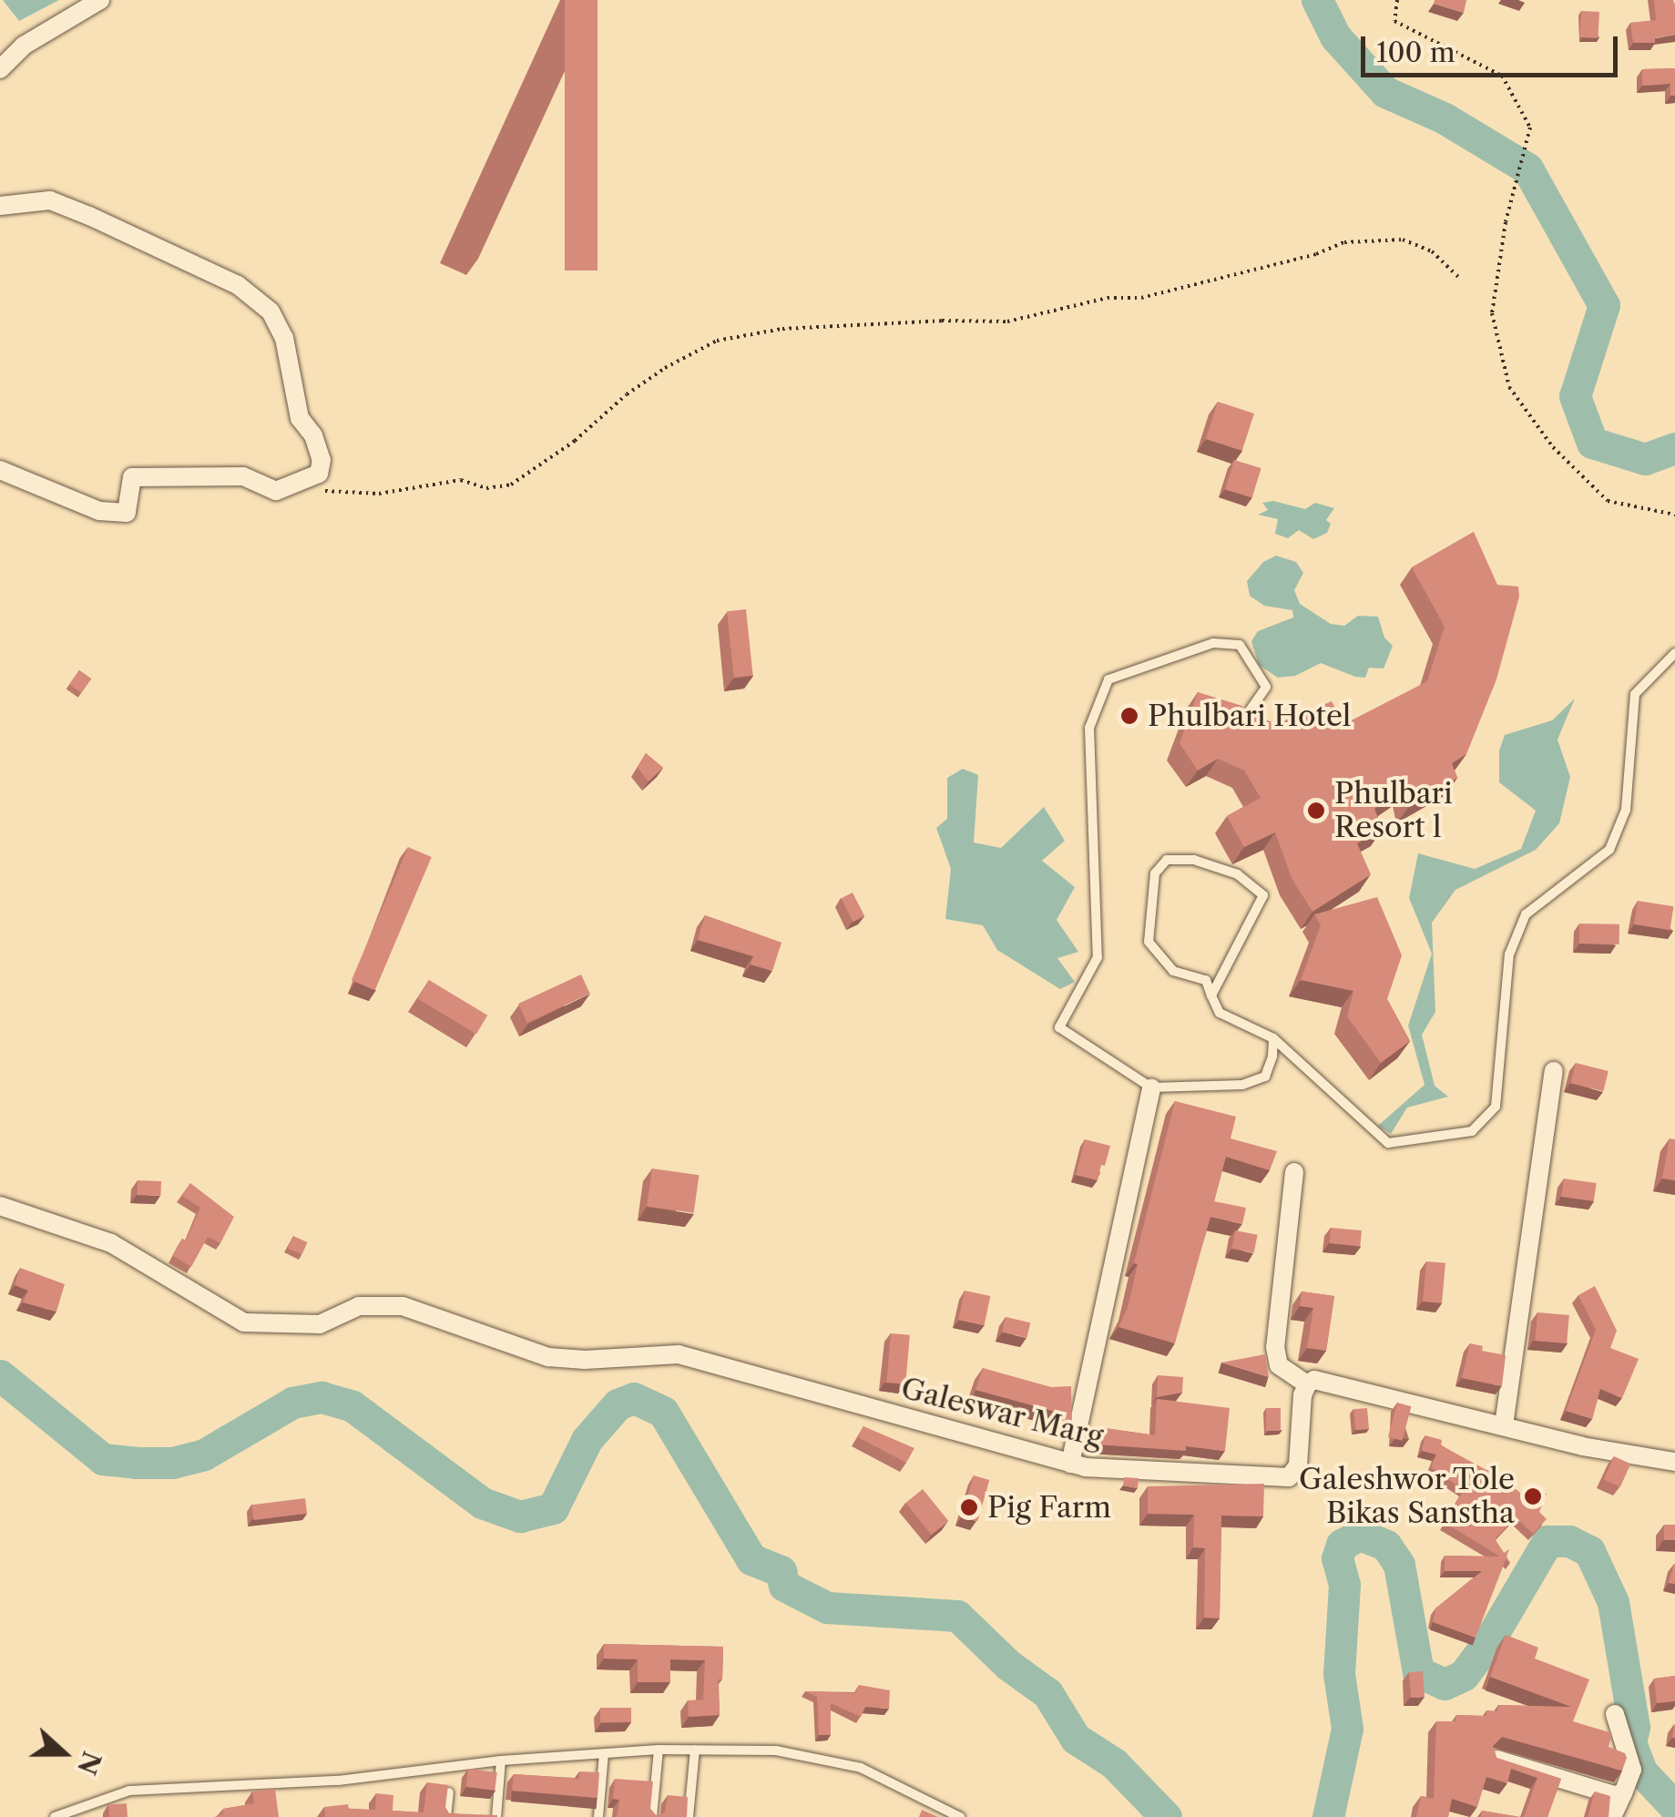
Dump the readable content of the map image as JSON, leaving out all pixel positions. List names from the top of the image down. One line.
{"streets":{"street":["Galeswar Marg"]},"places":["Phulbari Hotel","Phulbari Resort l","Galeshwor Tole Bikas Sanstha","Pig Farm"],"scale_bar":"100 m","north":"right"}
